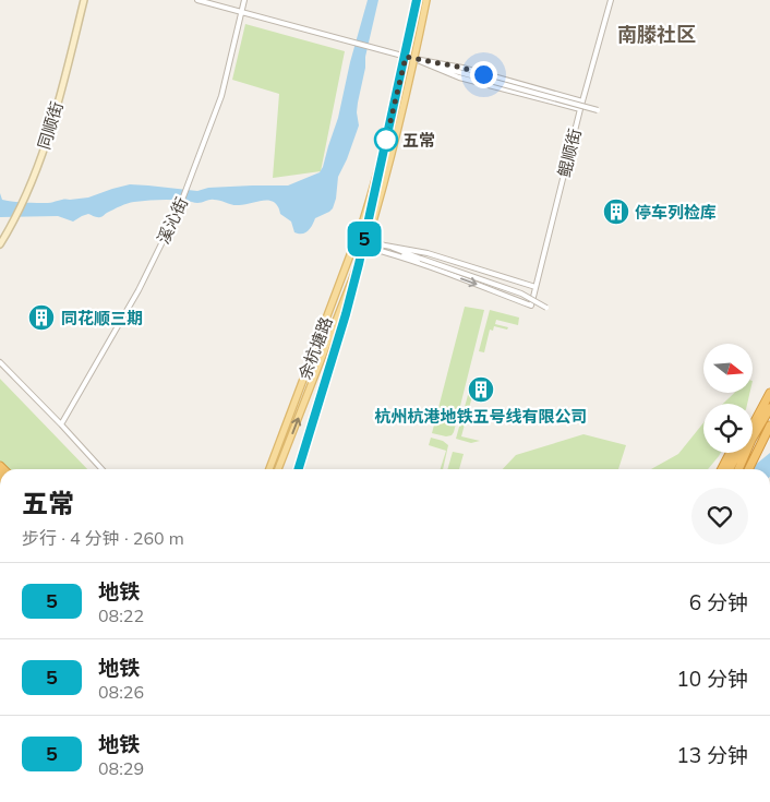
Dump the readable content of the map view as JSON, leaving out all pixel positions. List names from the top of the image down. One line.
{"streets":{"main road":["余杭塘路"],"street":["同顺街","鲲顺街","溪沁街"]},"districts":["南滕社区"],"places":{"other":["五常"],"building":["停车列检库","同花顺三期","杭州杭港地铁五号线有限公司"]},"lines":["metro line 5"],"north":"right","page":{"on_map":"5","heading":["五常","步行 · 4 分钟 · 260 m"],"list":[{"mark":"5","name":"地铁","note":"08:22","value":"6 分钟"},{"mark":"5","name":"地铁","note":"08:26","value":"10 分钟"},{"mark":"5","name":"地铁","note":"08:29","value":"13 分钟"}]}}
